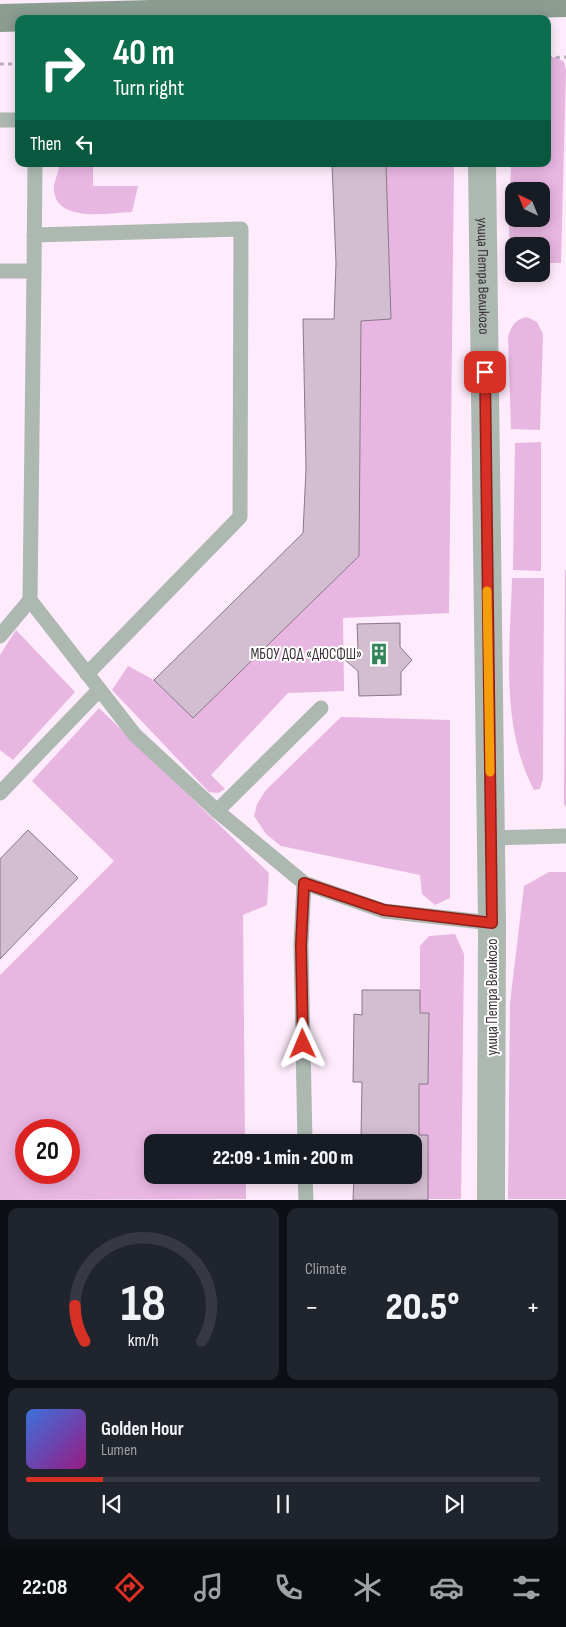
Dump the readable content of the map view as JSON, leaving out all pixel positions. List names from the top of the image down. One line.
{"streets":{"street":["улица Петра Великого"]},"places":{"building":["МБОУ ДОД «ДЮСФШ»"]},"north":"top left","page":{"turn":["40 m","Turn right"],"then":"Then","limit":"20","trip":"22:09 · 1 min · 200 m","tile":"Climate","heat":["−","20.5°","+"],"song":["Golden Hour","Lumen"],"tabs":"22:08","gauge":["18","km/h"]}}
